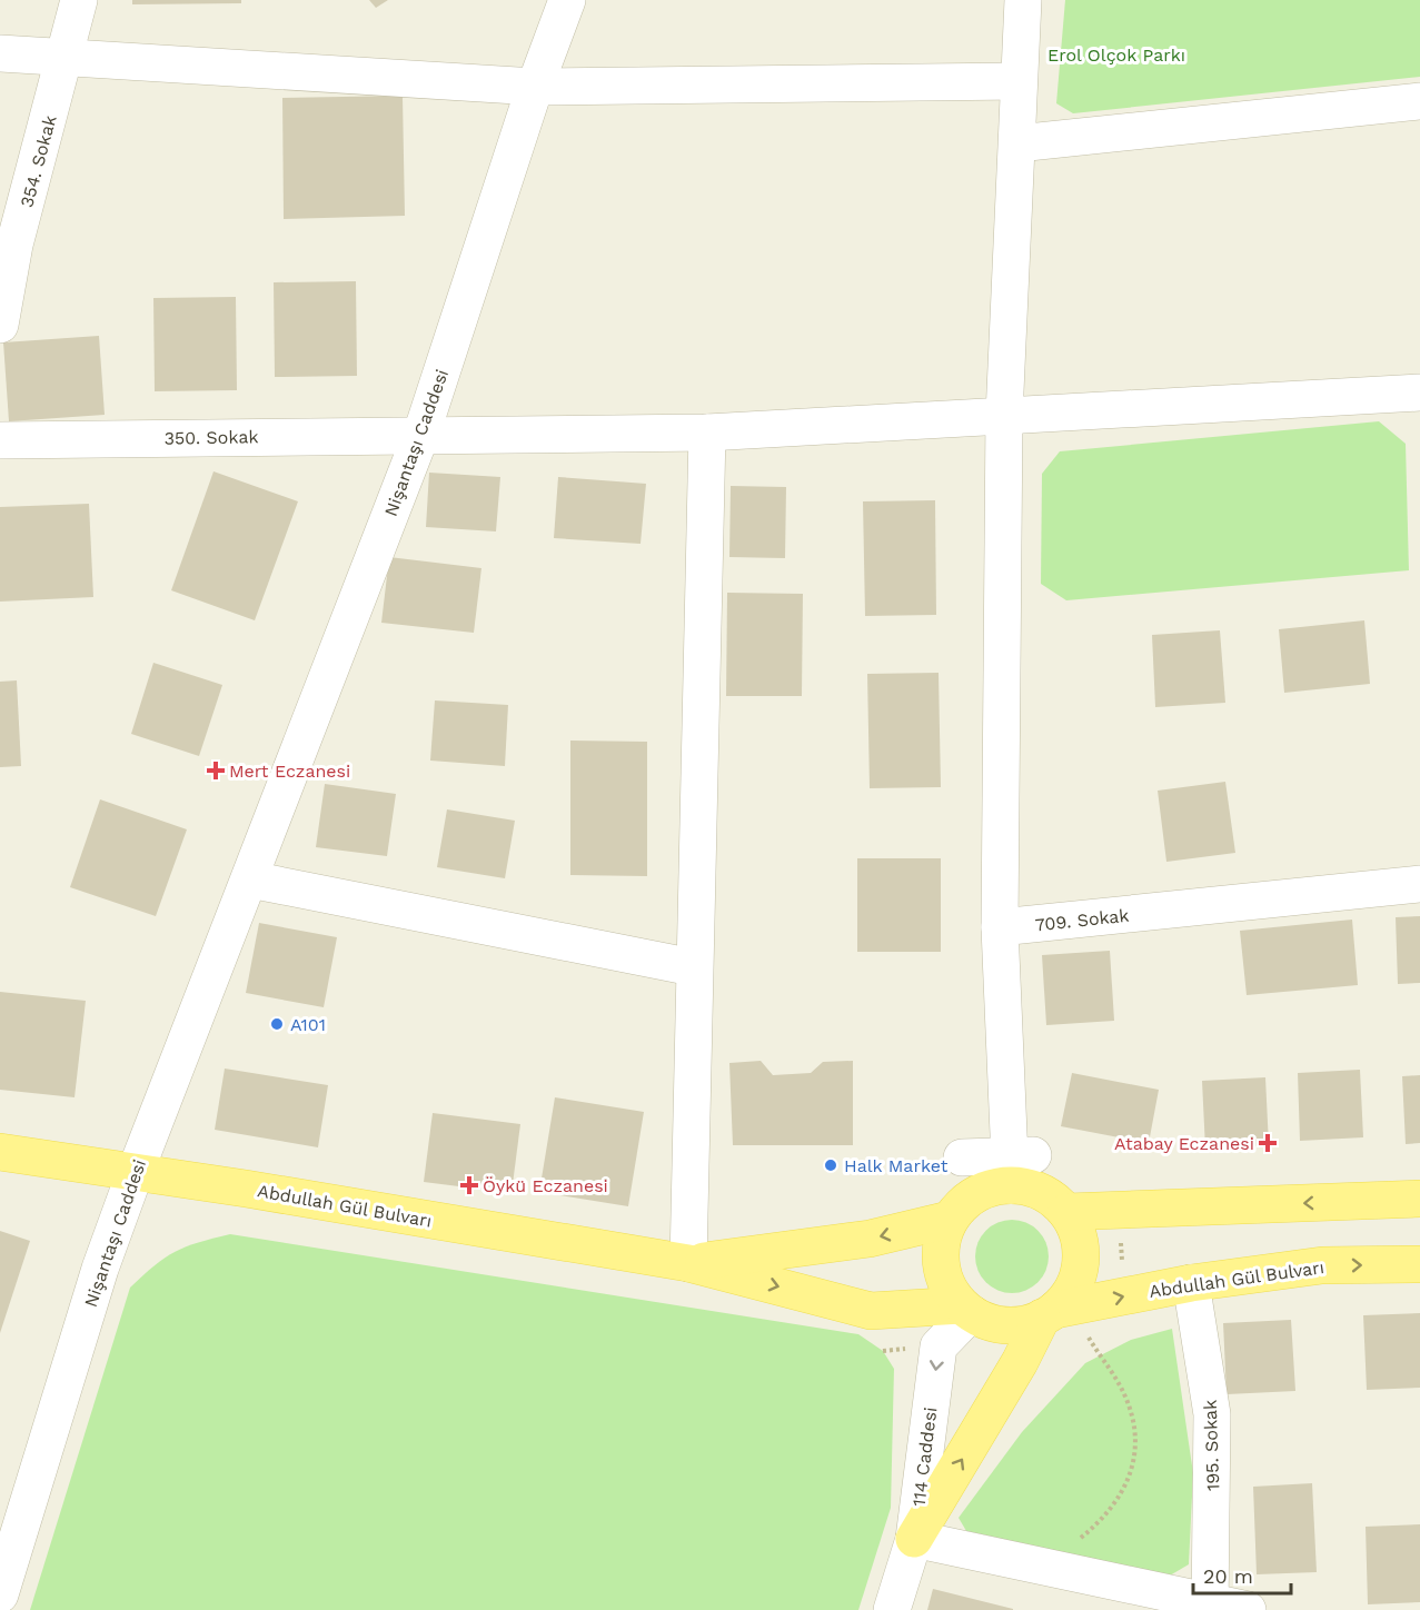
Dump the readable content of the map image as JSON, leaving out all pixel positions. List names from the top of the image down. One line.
{"streets":{"main road":["Abdullah Gül Bulvarı"],"street":["354. Sokak","350. Sokak","Nişantaşı Caddesi","709. Sokak","195. Sokak","114 Caddesi"]},"crossings":[["350. Sokak","Nişantaşı Caddesi"],["Nişantaşı Caddesi","Abdullah Gül Bulvarı"],["Abdullah Gül Bulvarı","195. Sokak"],["Abdullah Gül Bulvarı","114 Caddesi"]],"parks":["Erol Olçok Parkı"],"places":{"health":["Mert Eczanesi","Atabay Eczanesi","Öykü Eczanesi"],"other":["A101","Halk Market"]},"scale_bar":"20 m"}
